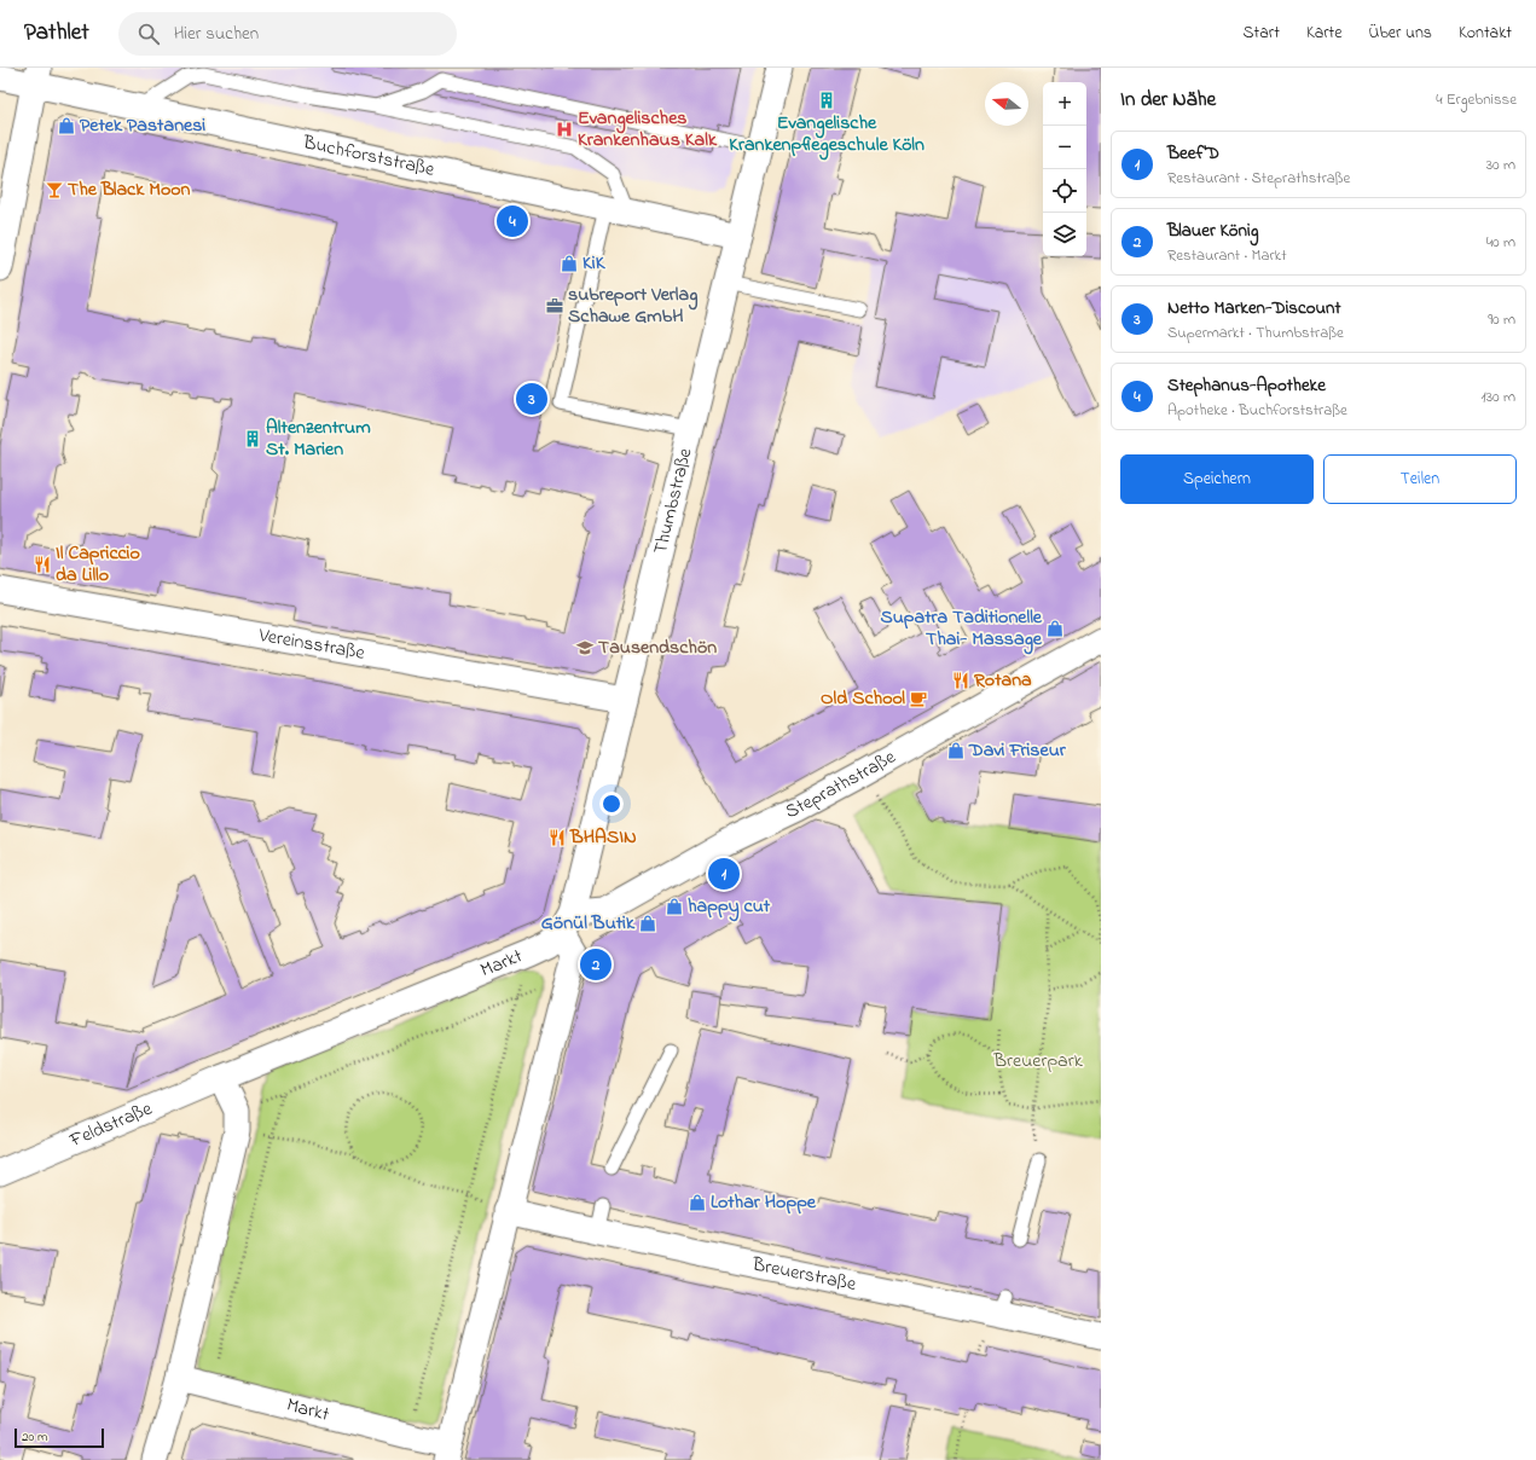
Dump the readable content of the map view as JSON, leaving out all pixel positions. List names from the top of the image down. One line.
{"streets":{"street":["Buchforststraße","Thumbstraße","Vereinsstraße","Steprathstraße","Markt","Feldstraße","Breuerstraße"]},"crossings":[["Buchforststraße","Thumbstraße"],["Thumbstraße","Vereinsstraße"],["Thumbstraße","Steprathstraße"],["Thumbstraße","Markt"],["Steprathstraße","Markt"],["Markt","Feldstraße"],["Markt","Breuerstraße"]],"parks":["Breuerpark"],"places":{"building":["Evangelische Krankenpflegeschule Köln","Altenzentrum St. Marien"],"shop":["Petek Pastanesi","KiK","Supatra Taditionelle Thai- Massage","Davi Friseur","happy cut","Gönül Butik","Lothar Hoppe"],"hospital":["Evangelisches Krankenhaus Kalk"],"bar":["The Black Moon"],"office":["subreport Verlag Schawe GmbH"],"restaurant":["Il Capriccio da Lillo","Rotana","BHASIN"],"school or university":["Tausendschön"],"cafe":["Old School"]},"scale_bar":"20 m","north":"left","page":{"header":"Pathlet","search":"Hier suchen","nav":["Start","Karte","Über uns","Kontakt"],"heading":["In der Nähe","4 Ergebnisse"],"map_buttons":["+","−"],"list":[{"mark":"1","name":"Beef'D","note":"Restaurant · Steprathstraße","value":"30 m"},{"mark":"2","name":"Blauer König","note":"Restaurant · Markt","value":"40 m"},{"mark":"3","name":"Netto Marken-Discount","note":"Supermarkt · Thumbstraße","value":"90 m"},{"mark":"4","name":"Stephanus-Apotheke","note":"Apotheke · Buchforststraße","value":"130 m"}],"pins":["4","3","1","2"],"buttons":["Speichern","Teilen"],"scale":"20 m"}}
